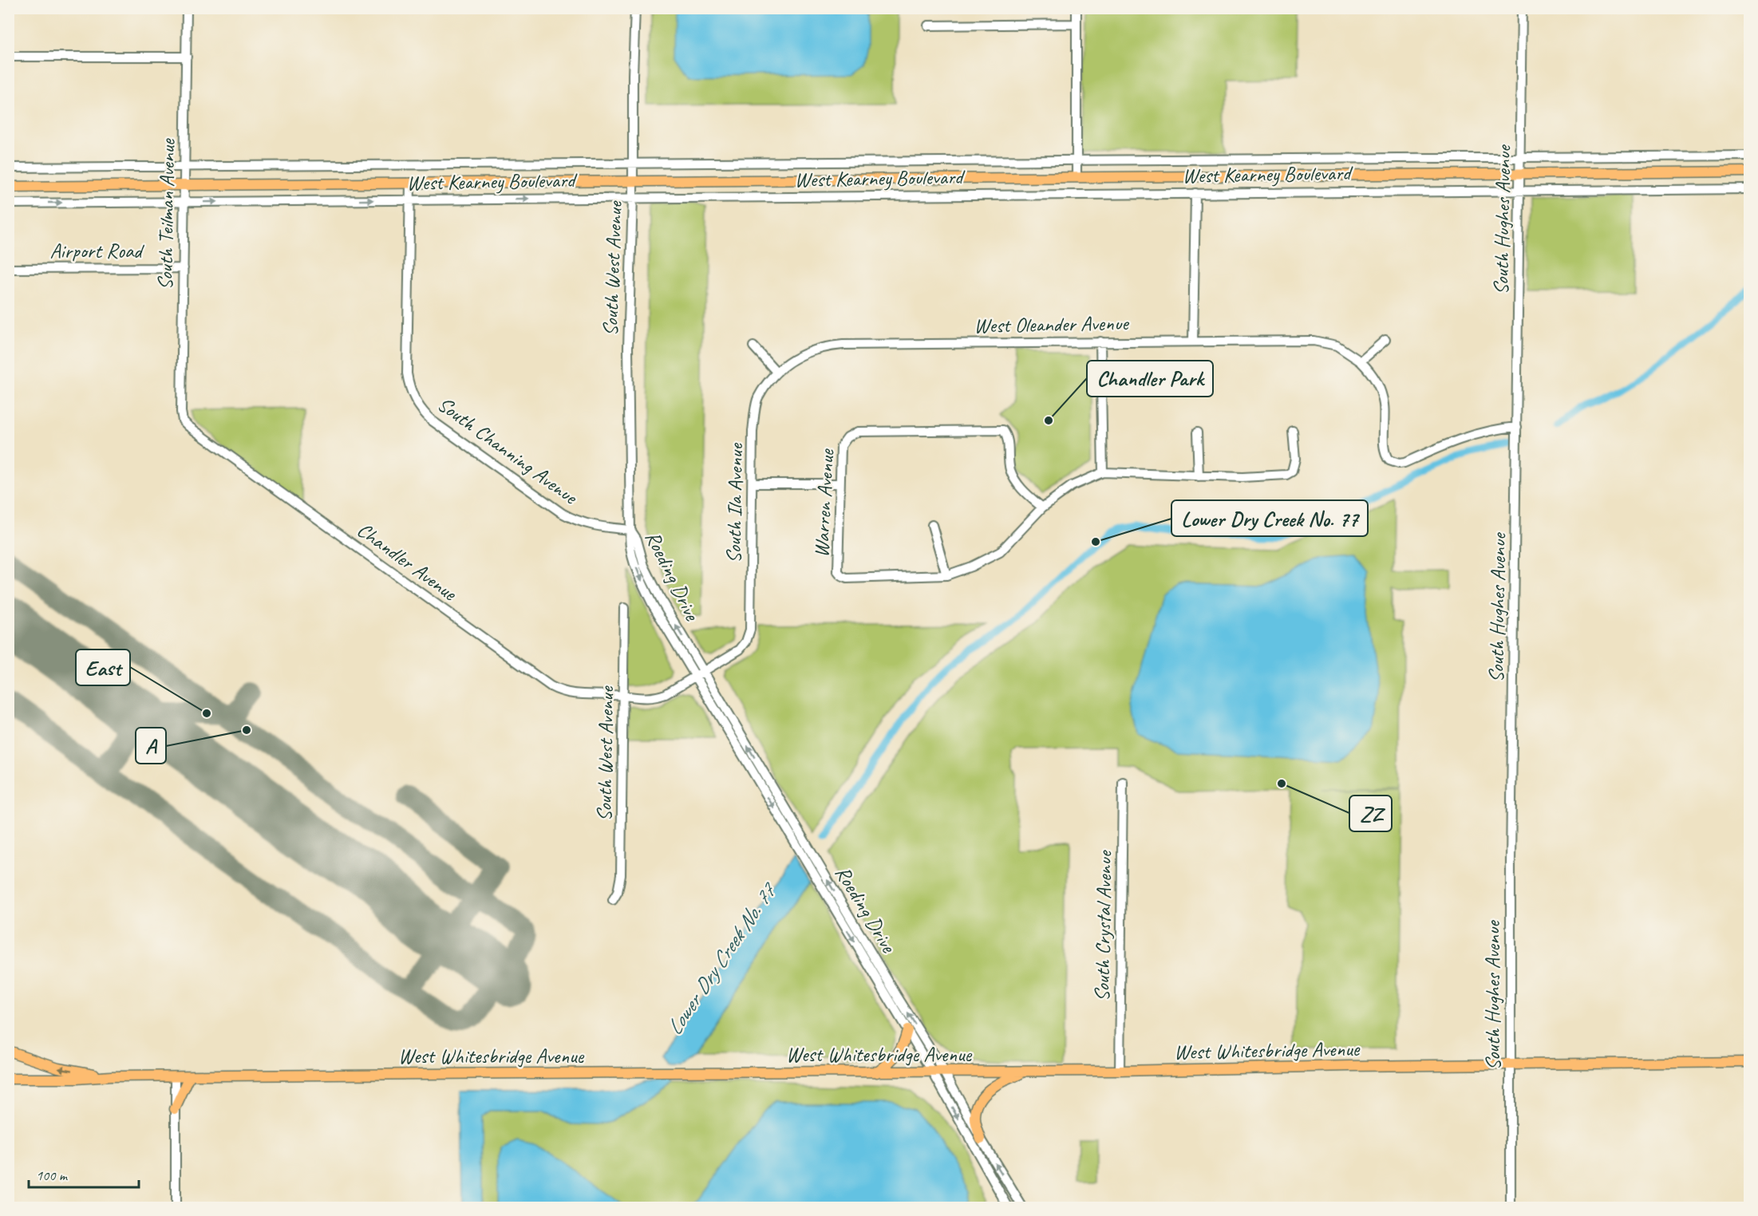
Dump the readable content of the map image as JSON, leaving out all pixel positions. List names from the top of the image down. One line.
{"streets":{"main road":["West Kearney Boulevard","West Whitesbridge Avenue"],"street":["South Teilman Avenue","South Hughes Avenue","Airport Road","South West Avenue","West Oleander Avenue","South Channing Avenue","South Ila Avenue","Warren Avenue","Chandler Avenue","Roeding Drive","South Crystal Avenue"]},"crossings":[["West Kearney Boulevard","South Teilman Avenue"],["West Kearney Boulevard","South Hughes Avenue"],["West Kearney Boulevard","South West Avenue"],["West Kearney Boulevard","South Channing Avenue"],["South Teilman Avenue","Airport Road"],["South Teilman Avenue","Chandler Avenue"],["South Hughes Avenue","West Oleander Avenue"],["South Hughes Avenue","West Whitesbridge Avenue"],["South West Avenue","South Channing Avenue"],["South West Avenue","Chandler Avenue"],["South West Avenue","Roeding Drive"],["West Oleander Avenue","South Ila Avenue"],["South Channing Avenue","Roeding Drive"],["South Ila Avenue","Chandler Avenue"],["Chandler Avenue","Roeding Drive"],["Roeding Drive","West Whitesbridge Avenue"],["South Crystal Avenue","West Whitesbridge Avenue"]],"water":["Lower Dry Creek No. 77"],"places":["Chandler Park","Lower Dry Creek No. 77","East","A","ZZ"],"scale_bar":"100 m"}
